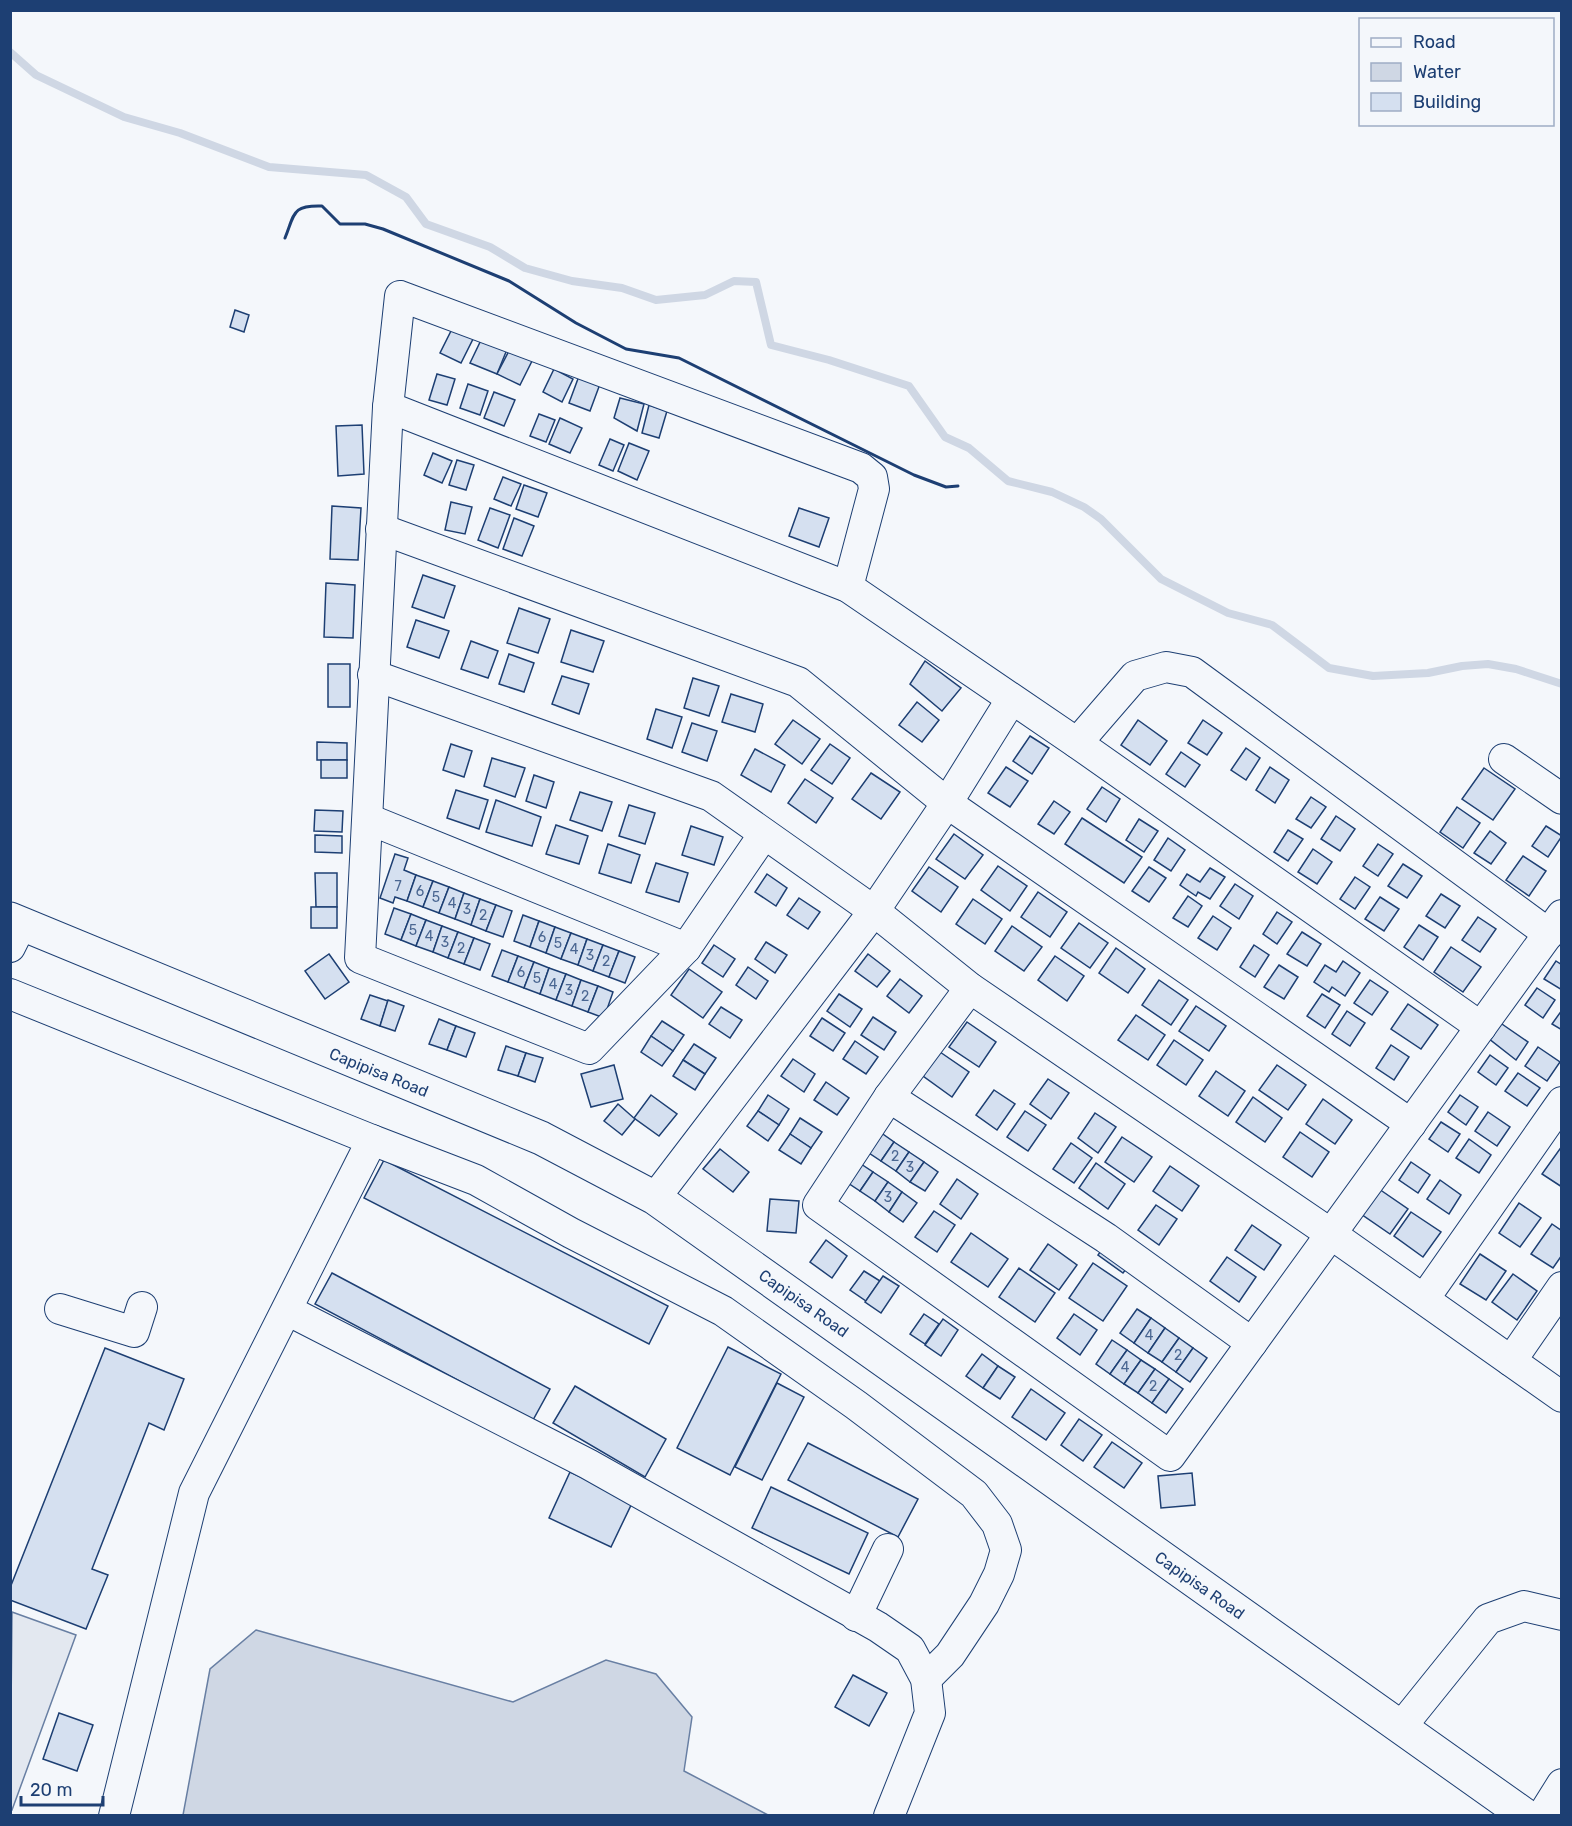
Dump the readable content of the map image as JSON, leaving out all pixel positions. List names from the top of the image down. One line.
{"streets":{"main road":["Capipisa Road"]},"house_numbers":["7","6","5","4","3","2","5","4","6","3","5","2","4","3","2","6","5","4","3","2","2","3","3","4","2","4","2"],"legend":["Road","Water","Building"],"scale_bar":"20 m"}
